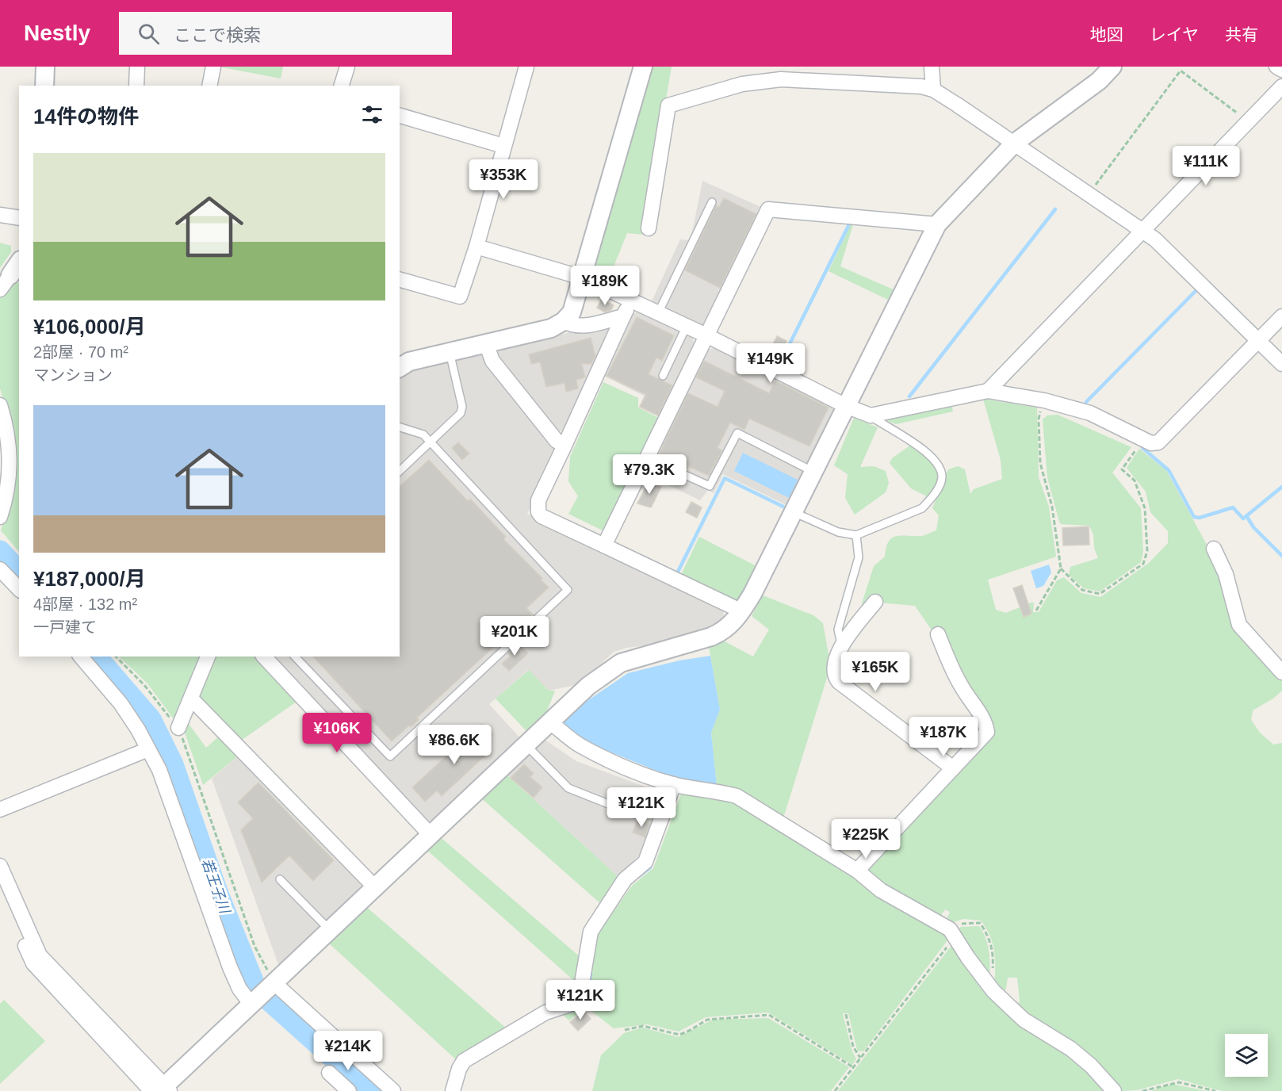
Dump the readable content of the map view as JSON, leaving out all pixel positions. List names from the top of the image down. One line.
{"water":["若王子川"],"page":{"header":"Nestly","search":"ここで検索","nav":["地図","レイヤ","共有"],"heading":"14件の物件","list":[{"name":"¥106,000/月","note":"2部屋 · 70 m² · マンション"},{"name":"¥187,000/月","note":"4部屋 · 132 m² · 一戸建て"}],"price":["¥111K","¥353K","¥189K","¥149K","¥79.3K","¥201K","¥165K","¥106K","¥187K","¥86.6K","¥121K","¥225K","¥121K","¥214K"]}}
